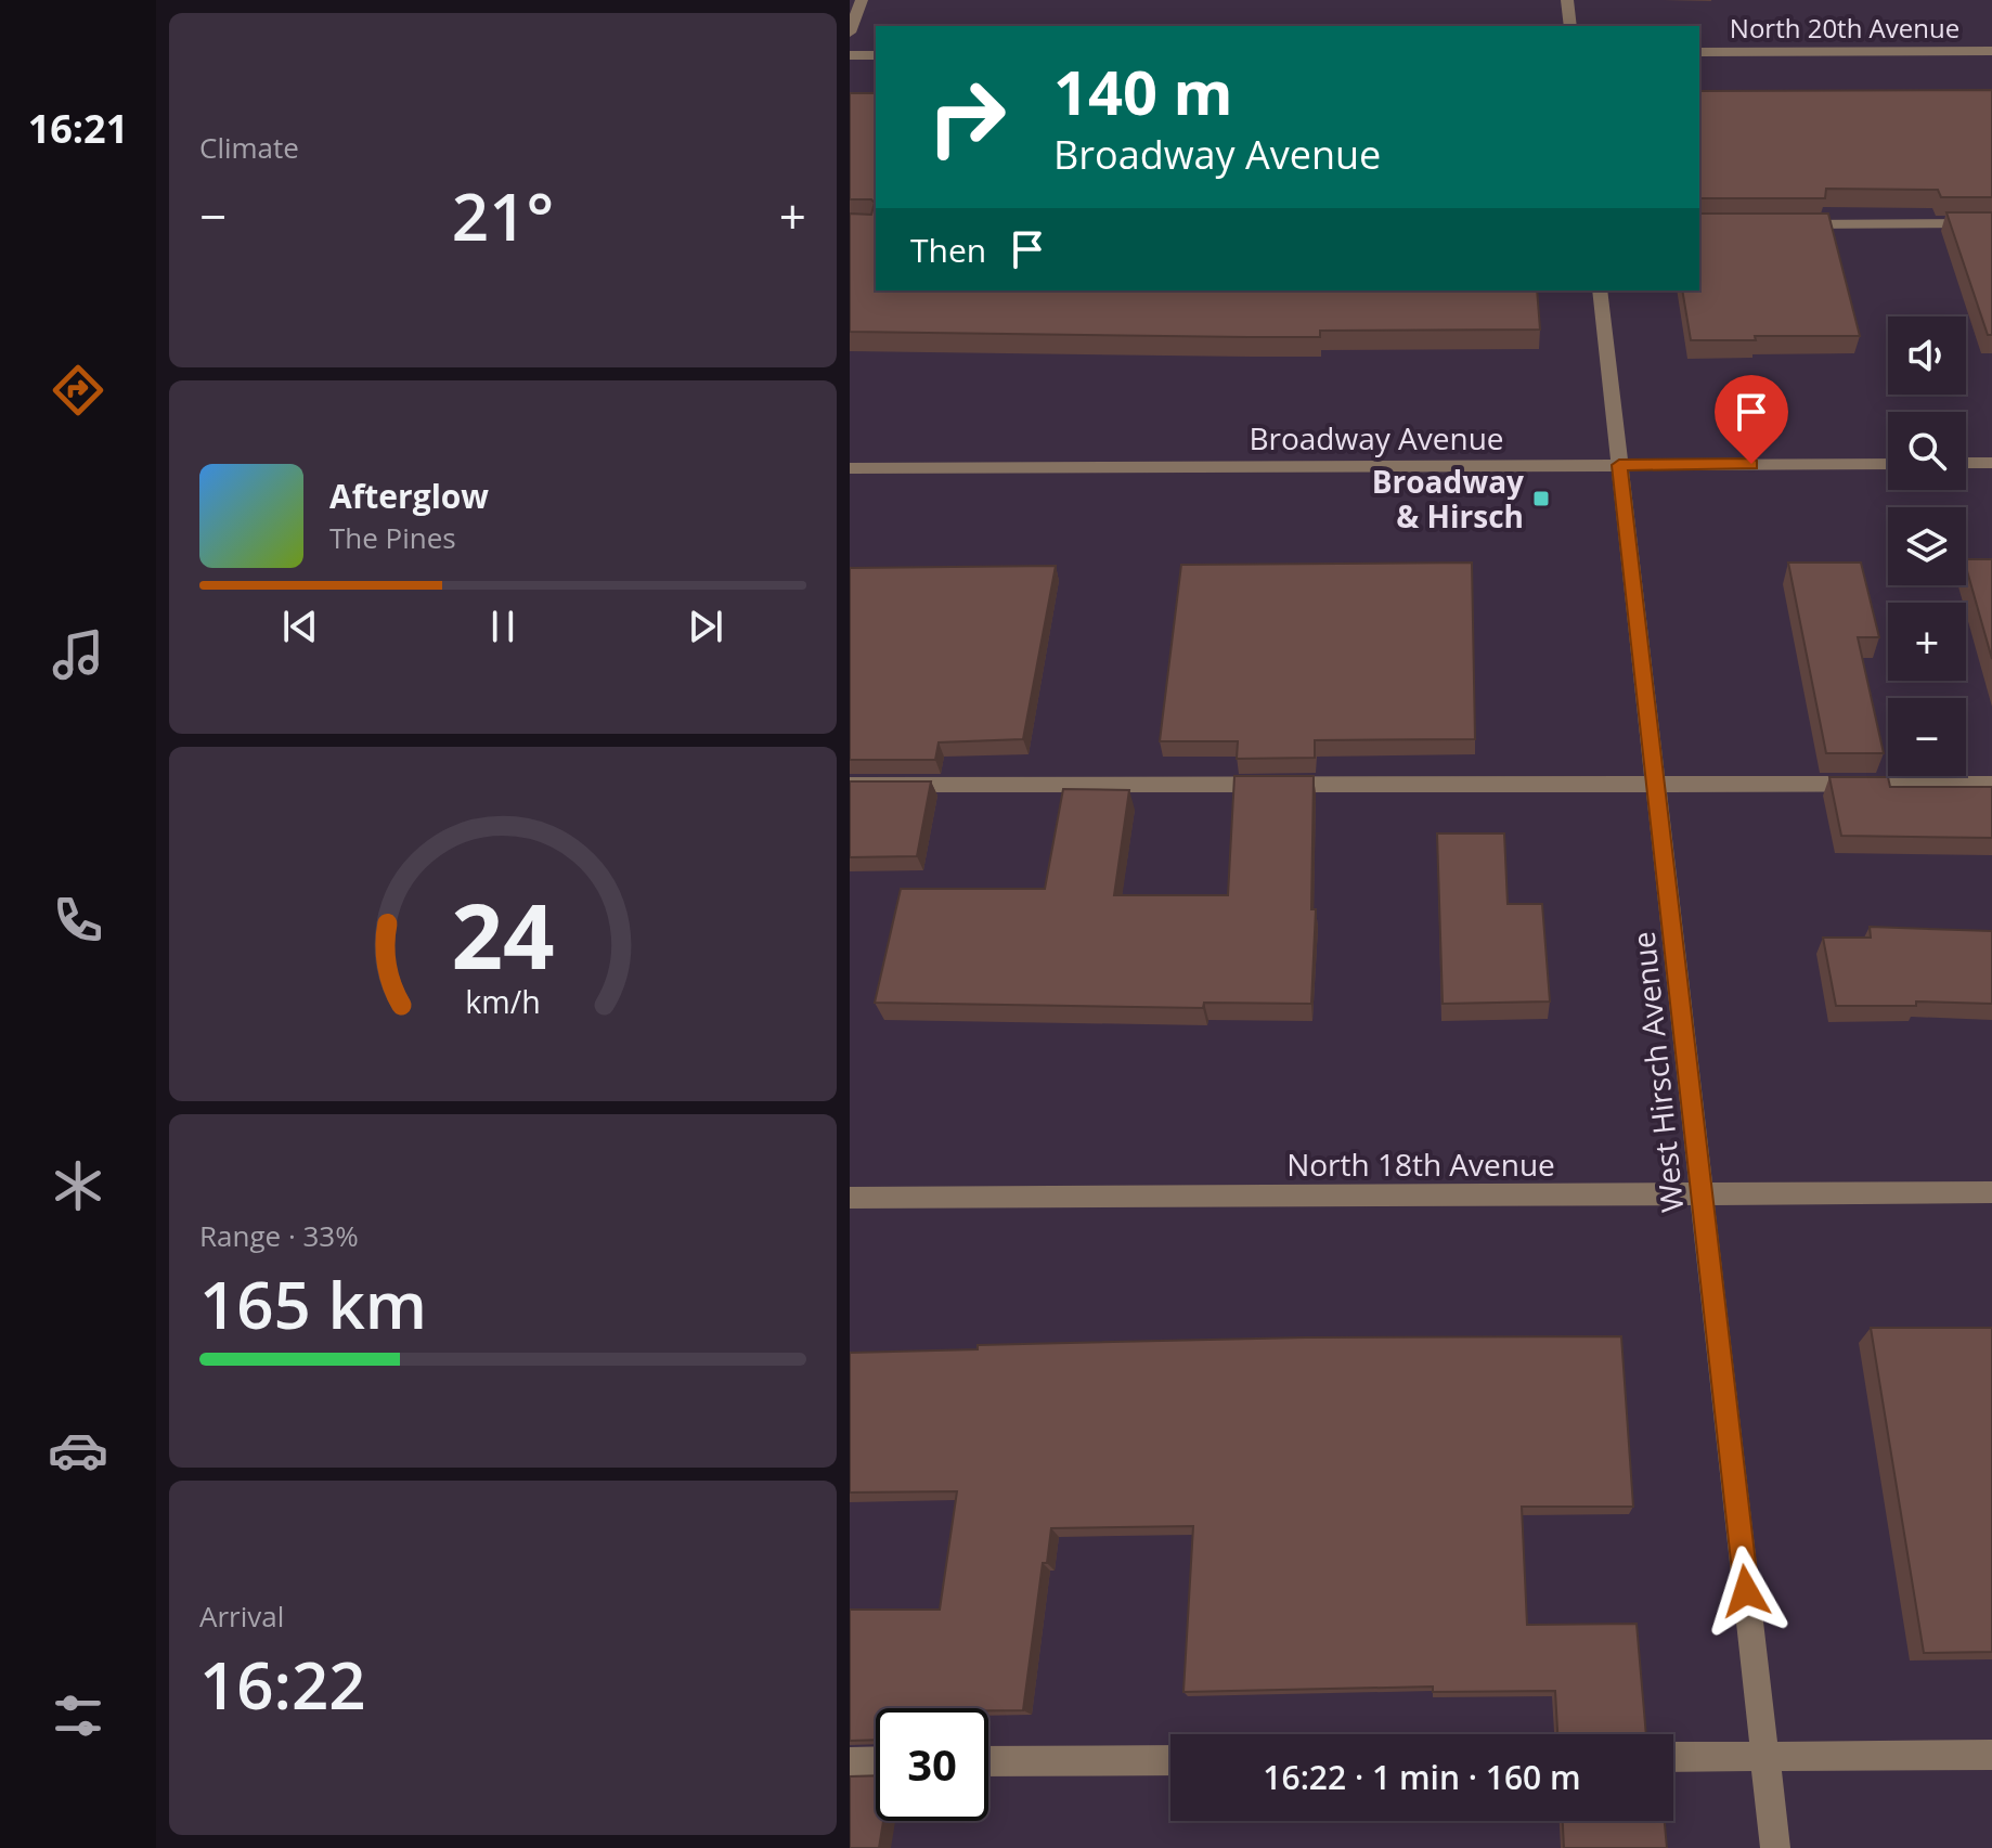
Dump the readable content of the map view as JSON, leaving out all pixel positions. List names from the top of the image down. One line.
{"streets":{"street":["North 20th Avenue","Broadway Avenue","West Hirsch Avenue","North 18th Avenue"]},"crossings":[["Broadway Avenue","West Hirsch Avenue"],["West Hirsch Avenue","North 18th Avenue"]],"places":{"transit":["Broadway & Hirsch"]},"page":{"tabs":"16:21","tile":["Climate",["Range · 33%","165 km"],["Arrival","16:22"]],"turn":["140 m","Broadway Avenue"],"heat":["−","21°","+"],"then":"Then","map_buttons":["+","−"],"song":["Afterglow","The Pines"],"limit":"30","trip":"16:22 · 1 min · 160 m","gauge":["24","km/h"]}}
